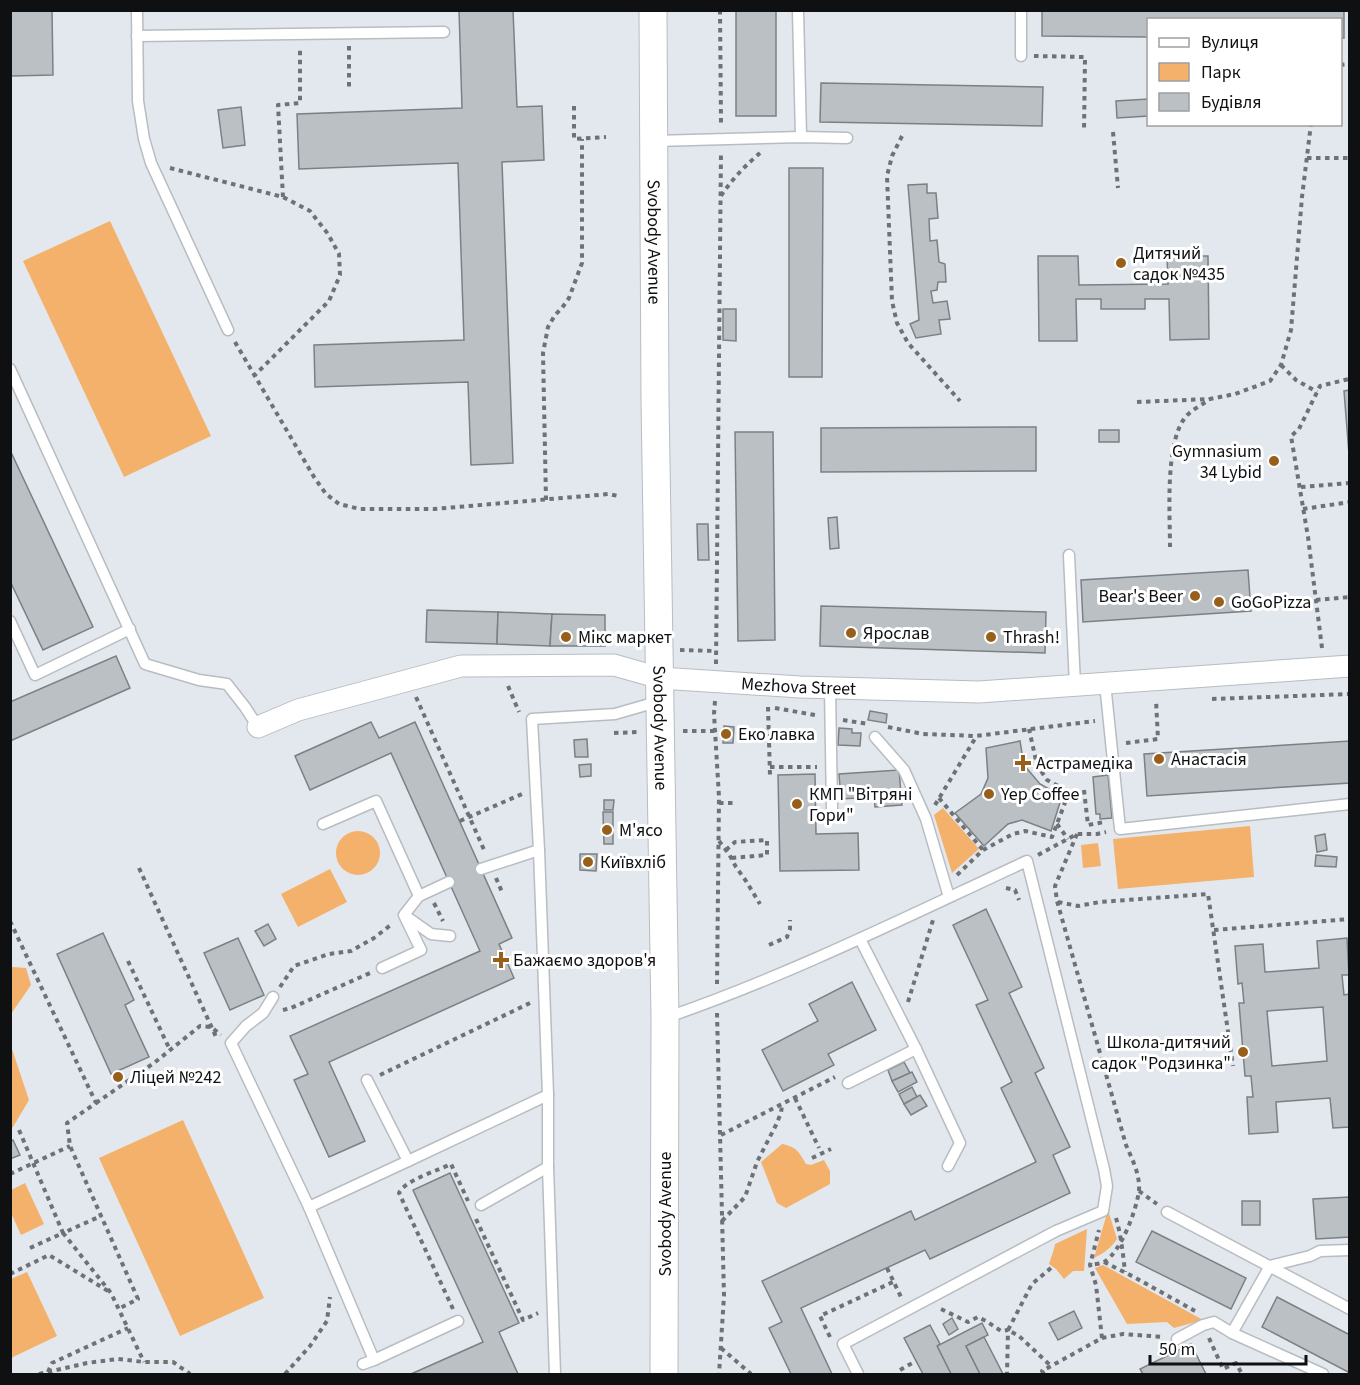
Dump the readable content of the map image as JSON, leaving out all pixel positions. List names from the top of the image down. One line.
{"streets":{"street":["Svobody Avenue","Mezhova Street"]},"crossings":[["Svobody Avenue","Mezhova Street"]],"places":{"other":["Дитячий садок №435","Gymnasium 34 Lybid","Bear's Beer","GoGoPizza","Ярослав","Мікс маркет","Thrash!","Еко лавка","Анастасія","Yep Coffee","КМП \"Вітряні Гори\"","М'ясо","Київхліб","Школа-дитячий садок \"Родзинка\"","Ліцей №242"],"health":["Астрамедіка","Бажаємо здоров'я"]},"legend":["Вулиця","Парк","Будівля"],"scale_bar":"50 m"}
